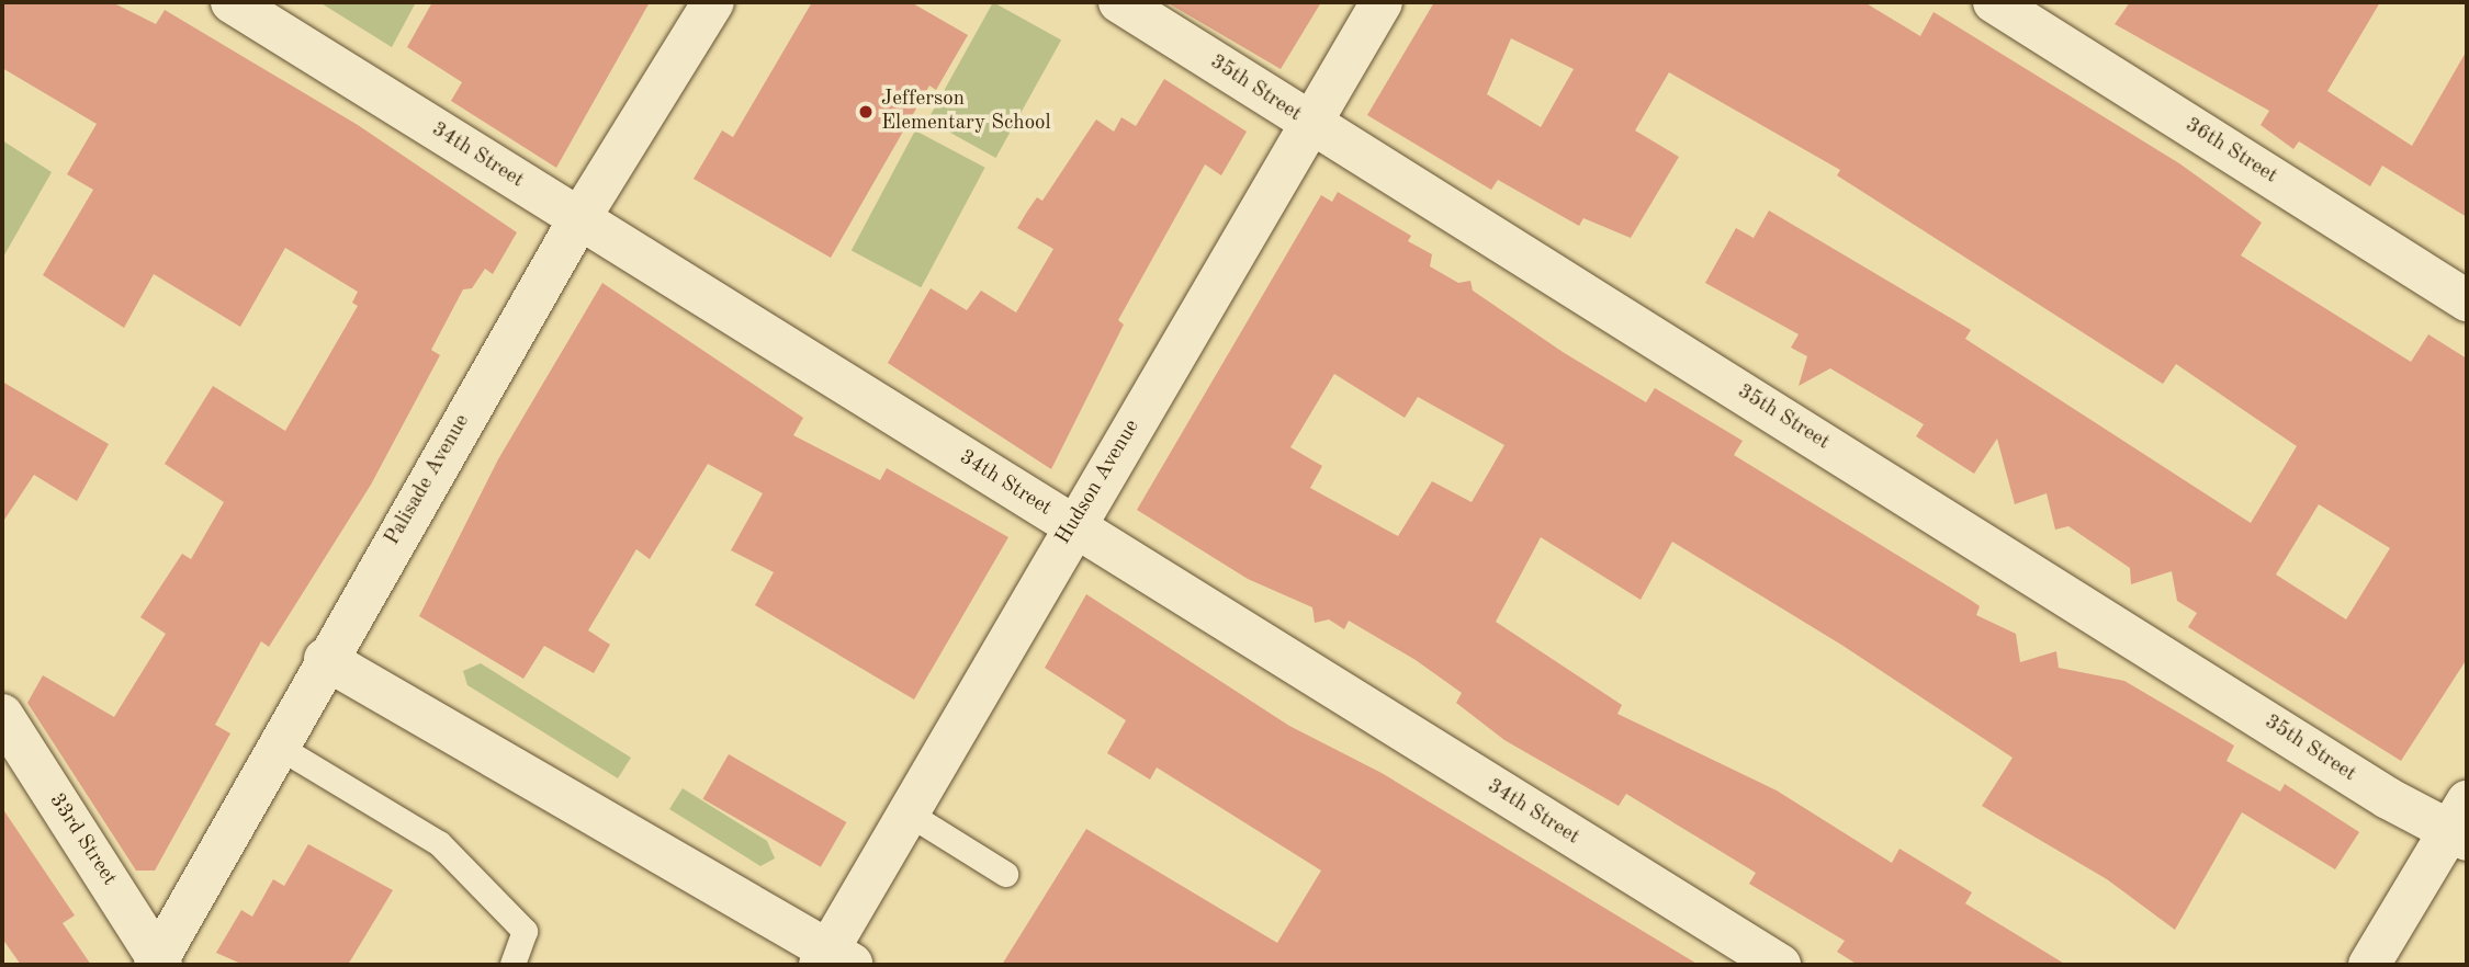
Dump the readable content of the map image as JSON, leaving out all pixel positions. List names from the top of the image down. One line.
{"streets":{"street":["35th Street","36th Street","34th Street","Palisade Avenue","Hudson Avenue","33rd Street"]},"crossings":[["35th Street","Hudson Avenue"],["34th Street","Palisade Avenue"],["34th Street","Hudson Avenue"],["Palisade Avenue","33rd Street"]],"places":["Jefferson Elementary School"]}
